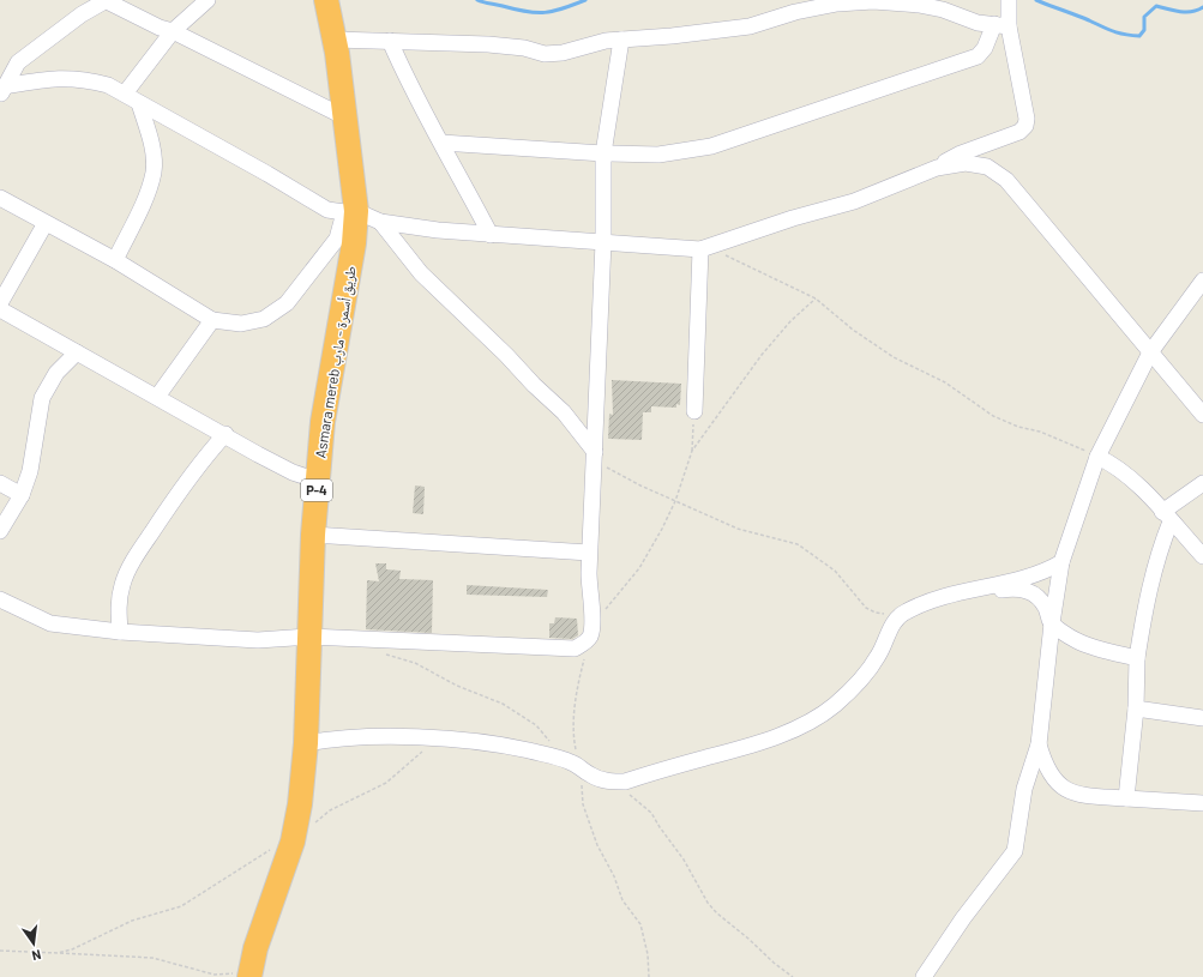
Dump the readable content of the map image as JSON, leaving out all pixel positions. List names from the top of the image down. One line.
{"streets":{"highway":["Asmara mereb طريق أسمرة - مارب","P-4"]},"north":"bottom"}
